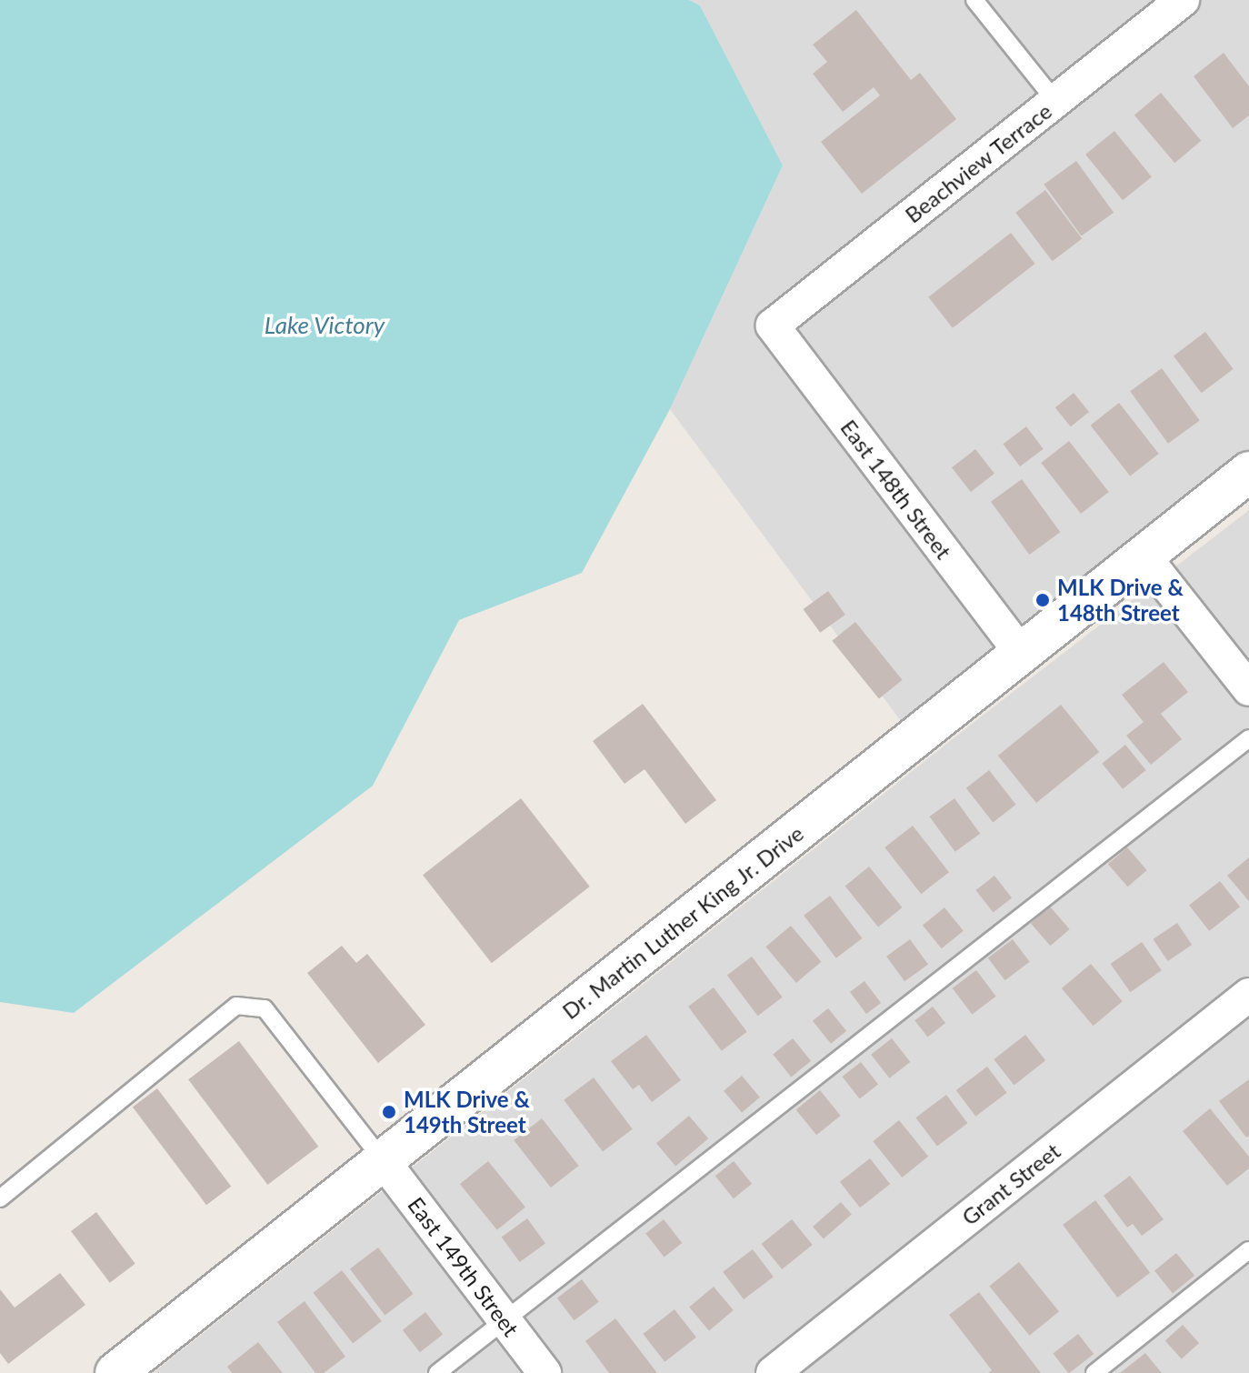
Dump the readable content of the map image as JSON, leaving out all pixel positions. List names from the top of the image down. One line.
{"streets":{"street":["Beachview Terrace","East 148th Street","Dr. Martin Luther King Jr. Drive","Grant Street","East 149th Street"]},"crossings":[["Beachview Terrace","East 148th Street"],["East 148th Street","Dr. Martin Luther King Jr. Drive"],["Dr. Martin Luther King Jr. Drive","East 149th Street"]],"water":["Lake Victory"],"places":["MLK Drive & 148th Street","MLK Drive & 149th Street"]}
